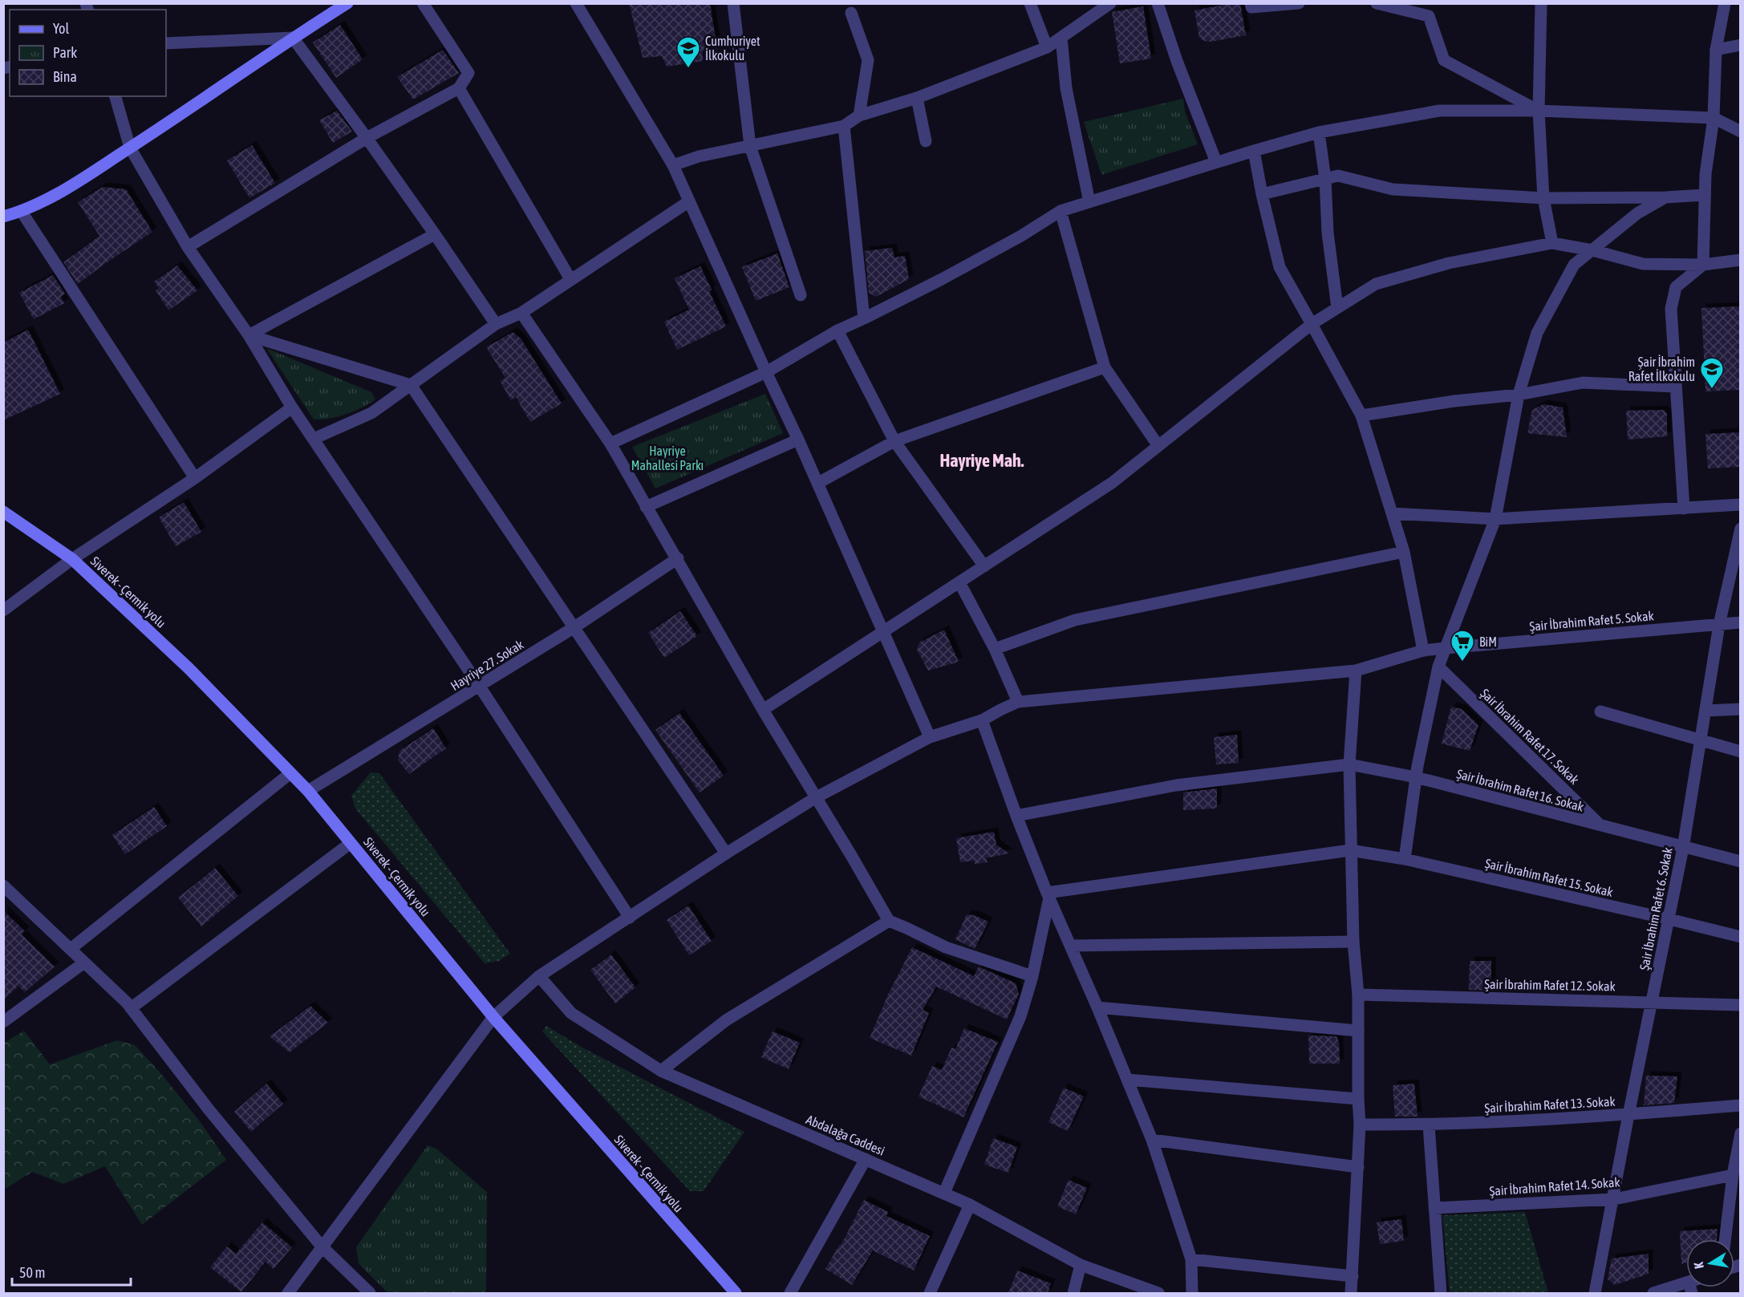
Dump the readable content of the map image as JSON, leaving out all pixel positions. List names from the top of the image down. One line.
{"streets":{"main road":["Siverek - Çermik yolu"],"street":["Şair İbrahim Rafet 5. Sokak","Hayriye 27. Sokak","Şair İbrahim Rafet 17. Sokak","Şair İbrahim Rafet 16. Sokak","Şair İbrahim Rafet 15. Sokak","Şair İbrahim Rafet 6. Sokak","Şair İbrahim Rafet 12. Sokak","Şair İbrahim Rafet 13. Sokak","Abdalağa Caddesi","Şair İbrahim Rafet 14. Sokak"]},"crossings":[["Siverek - Çermik yolu","Hayriye 27. Sokak"],["Şair İbrahim Rafet 5. Sokak","Şair İbrahim Rafet 6. Sokak"],["Şair İbrahim Rafet 17. Sokak","Şair İbrahim Rafet 16. Sokak"],["Şair İbrahim Rafet 16. Sokak","Şair İbrahim Rafet 6. Sokak"],["Şair İbrahim Rafet 15. Sokak","Şair İbrahim Rafet 6. Sokak"],["Şair İbrahim Rafet 6. Sokak","Şair İbrahim Rafet 12. Sokak"],["Şair İbrahim Rafet 6. Sokak","Şair İbrahim Rafet 13. Sokak"],["Şair İbrahim Rafet 6. Sokak","Şair İbrahim Rafet 14. Sokak"]],"districts":["Hayriye Mah."],"parks":["Hayriye Mahallesi Parkı"],"places":{"school or university":["Cumhuriyet İlkokulu","Şair İbrahim Rafet İlkokulu"],"supermarket":["BiM"]},"legend":["Yol","Park","Bina"],"scale_bar":"50 m","north":"left"}
